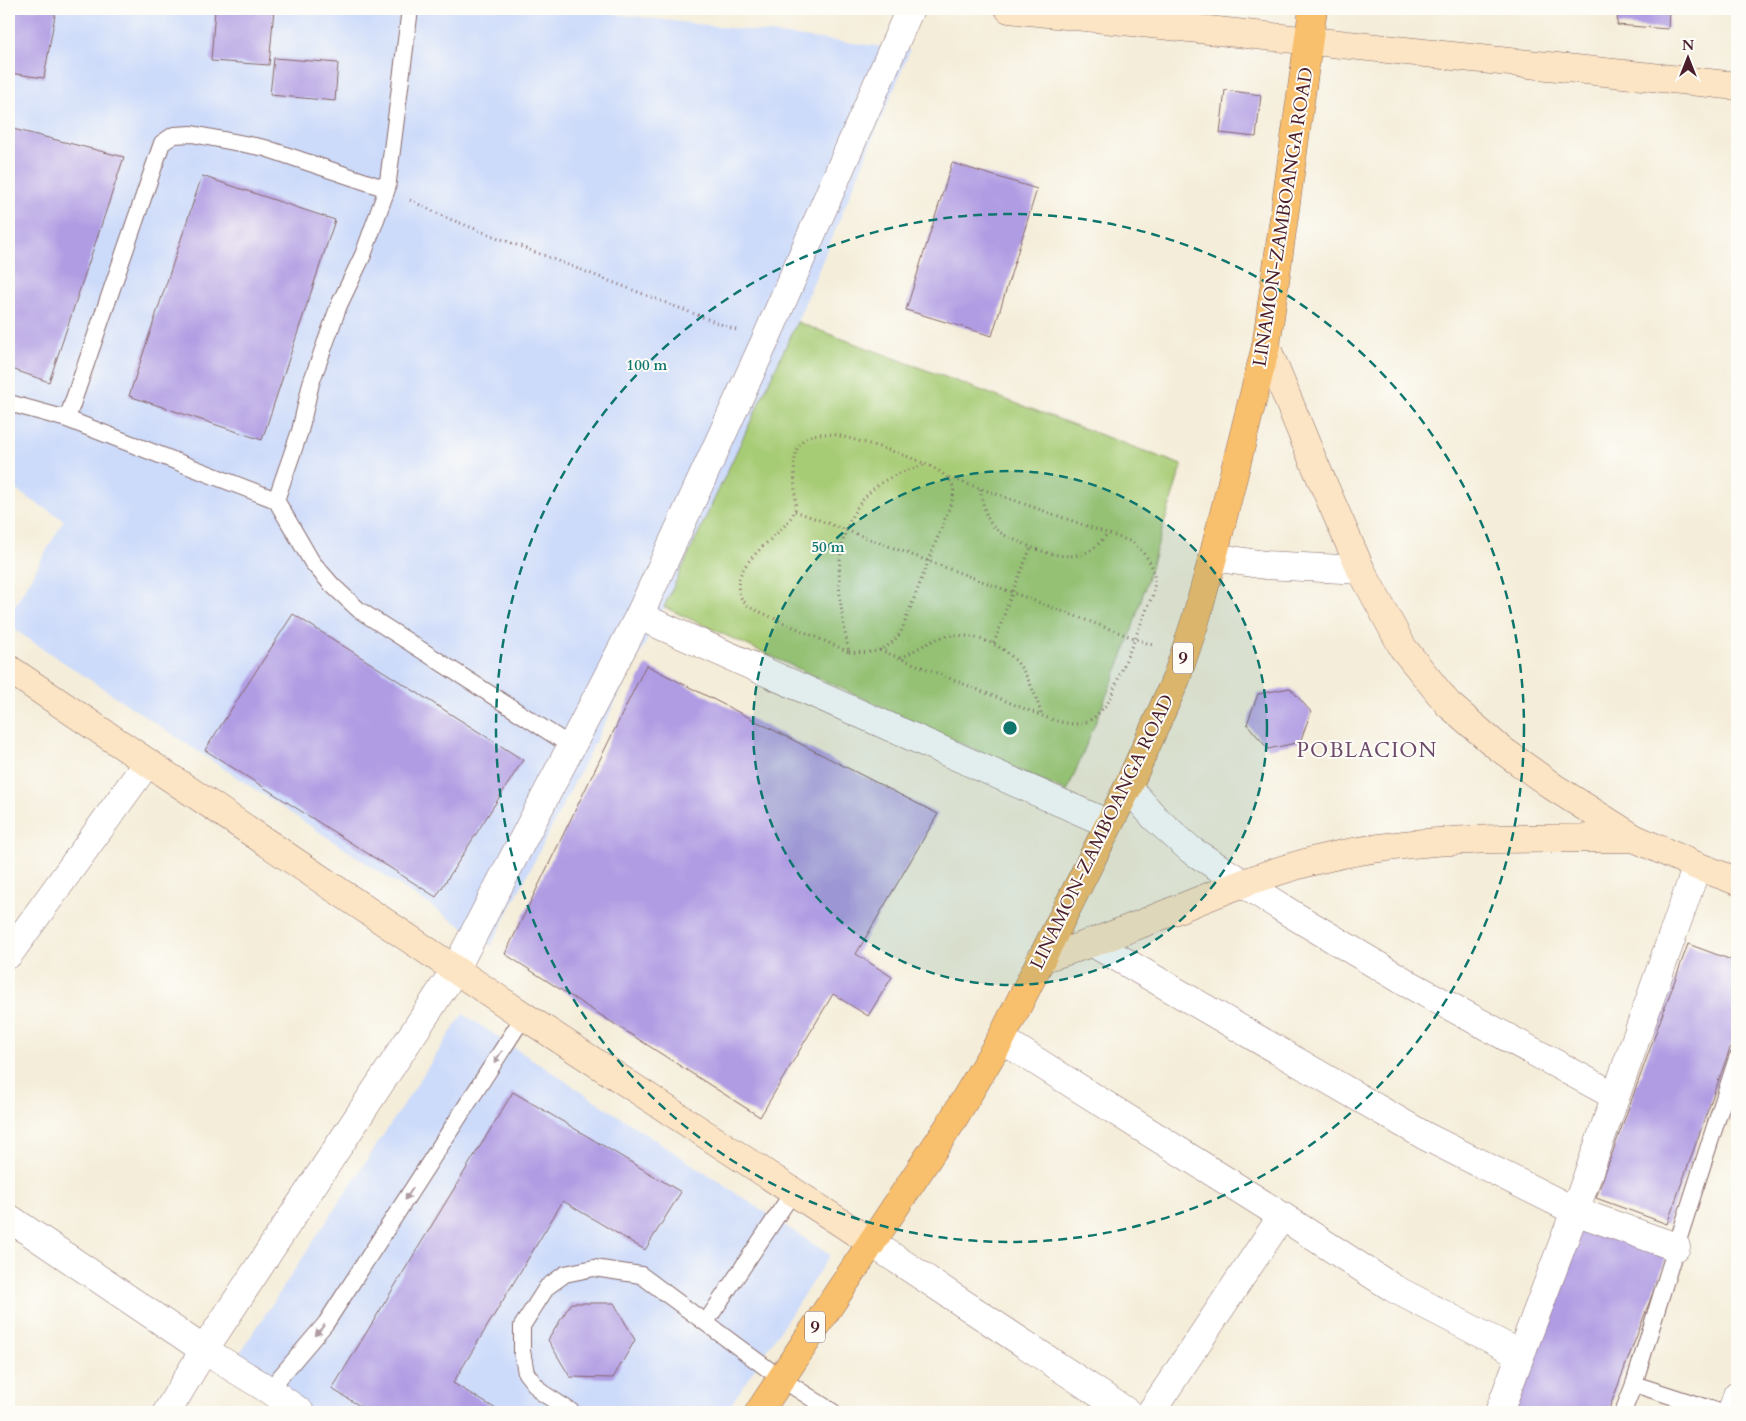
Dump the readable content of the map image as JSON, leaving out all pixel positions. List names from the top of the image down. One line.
{"streets":{"highway":["LINAMON-ZAMBOANGA ROAD","9"]},"districts":["POBLACION"],"north":"top","rings":["100 m","50 m"]}
